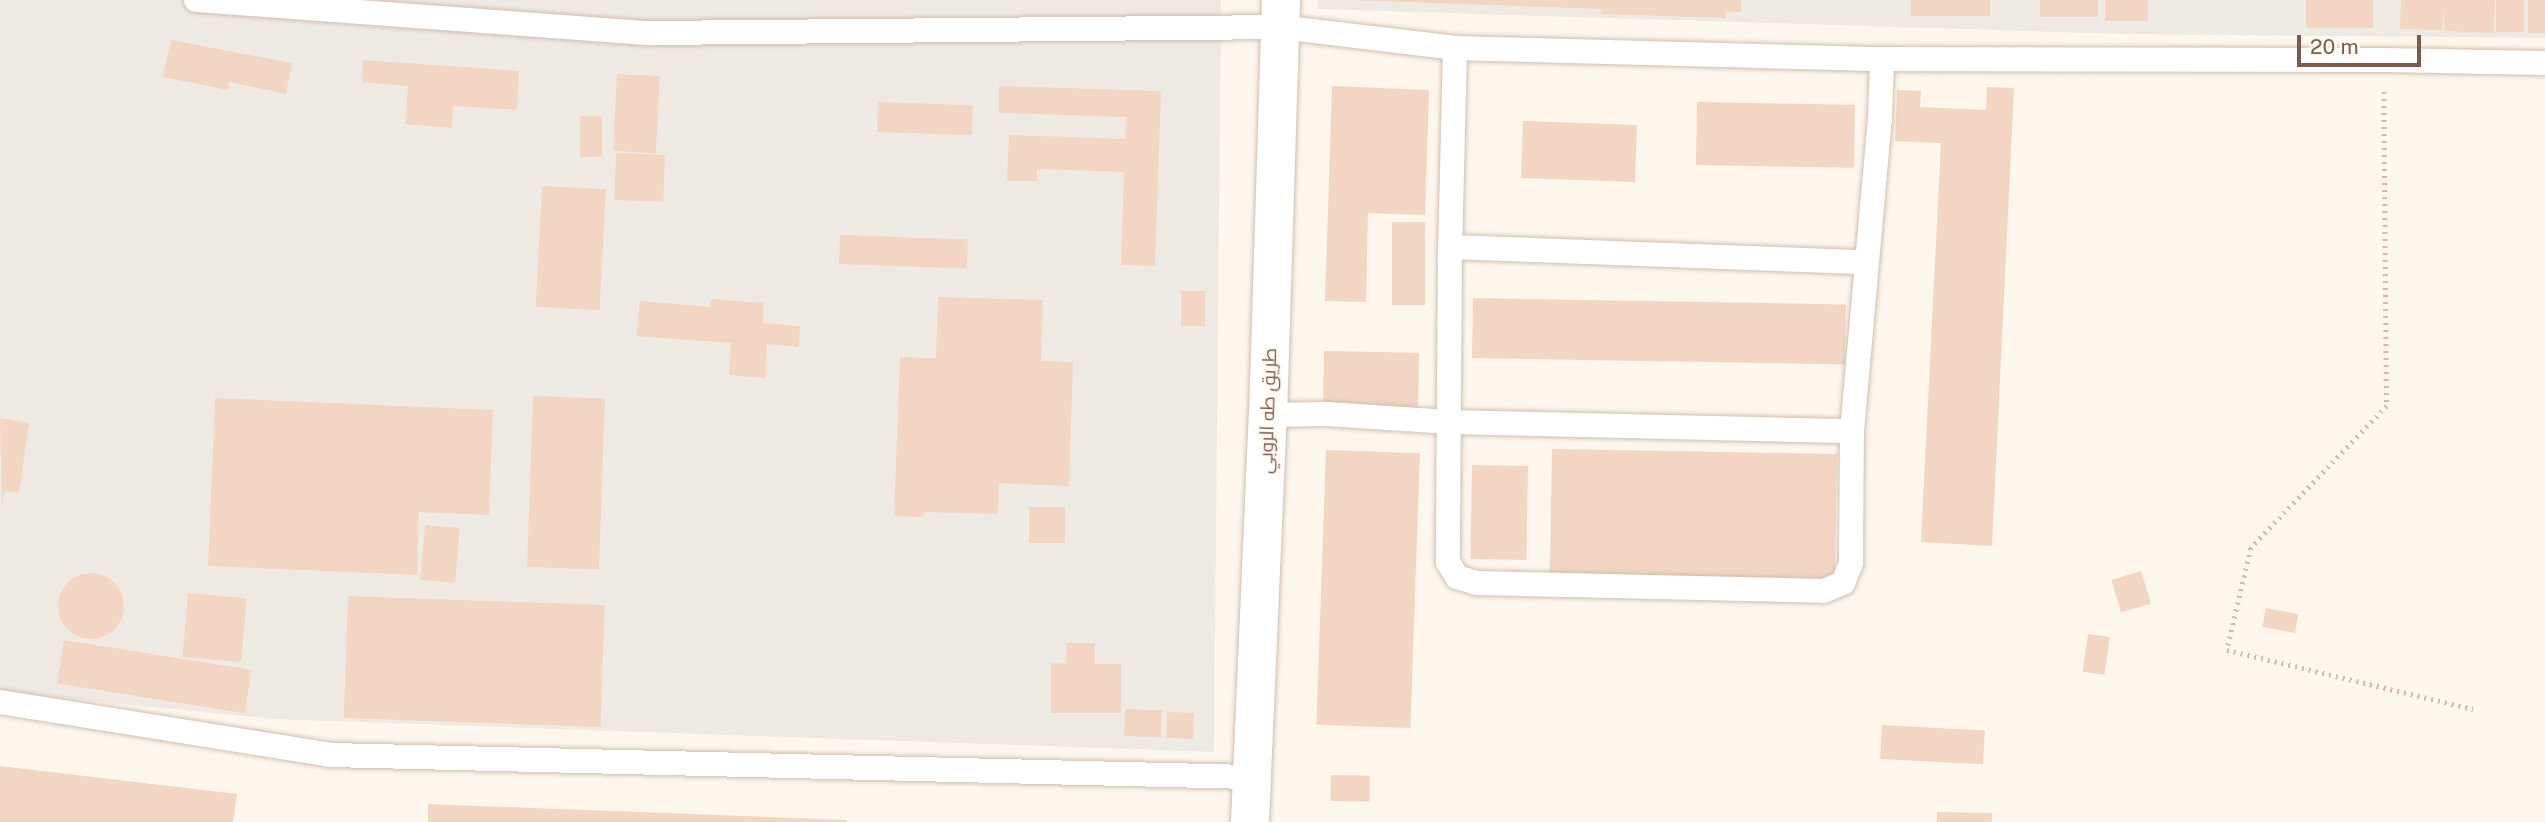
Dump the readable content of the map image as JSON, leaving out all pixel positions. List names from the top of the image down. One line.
{"streets":{"street":["طريق طه الروبي"]},"scale_bar":"20 m"}
